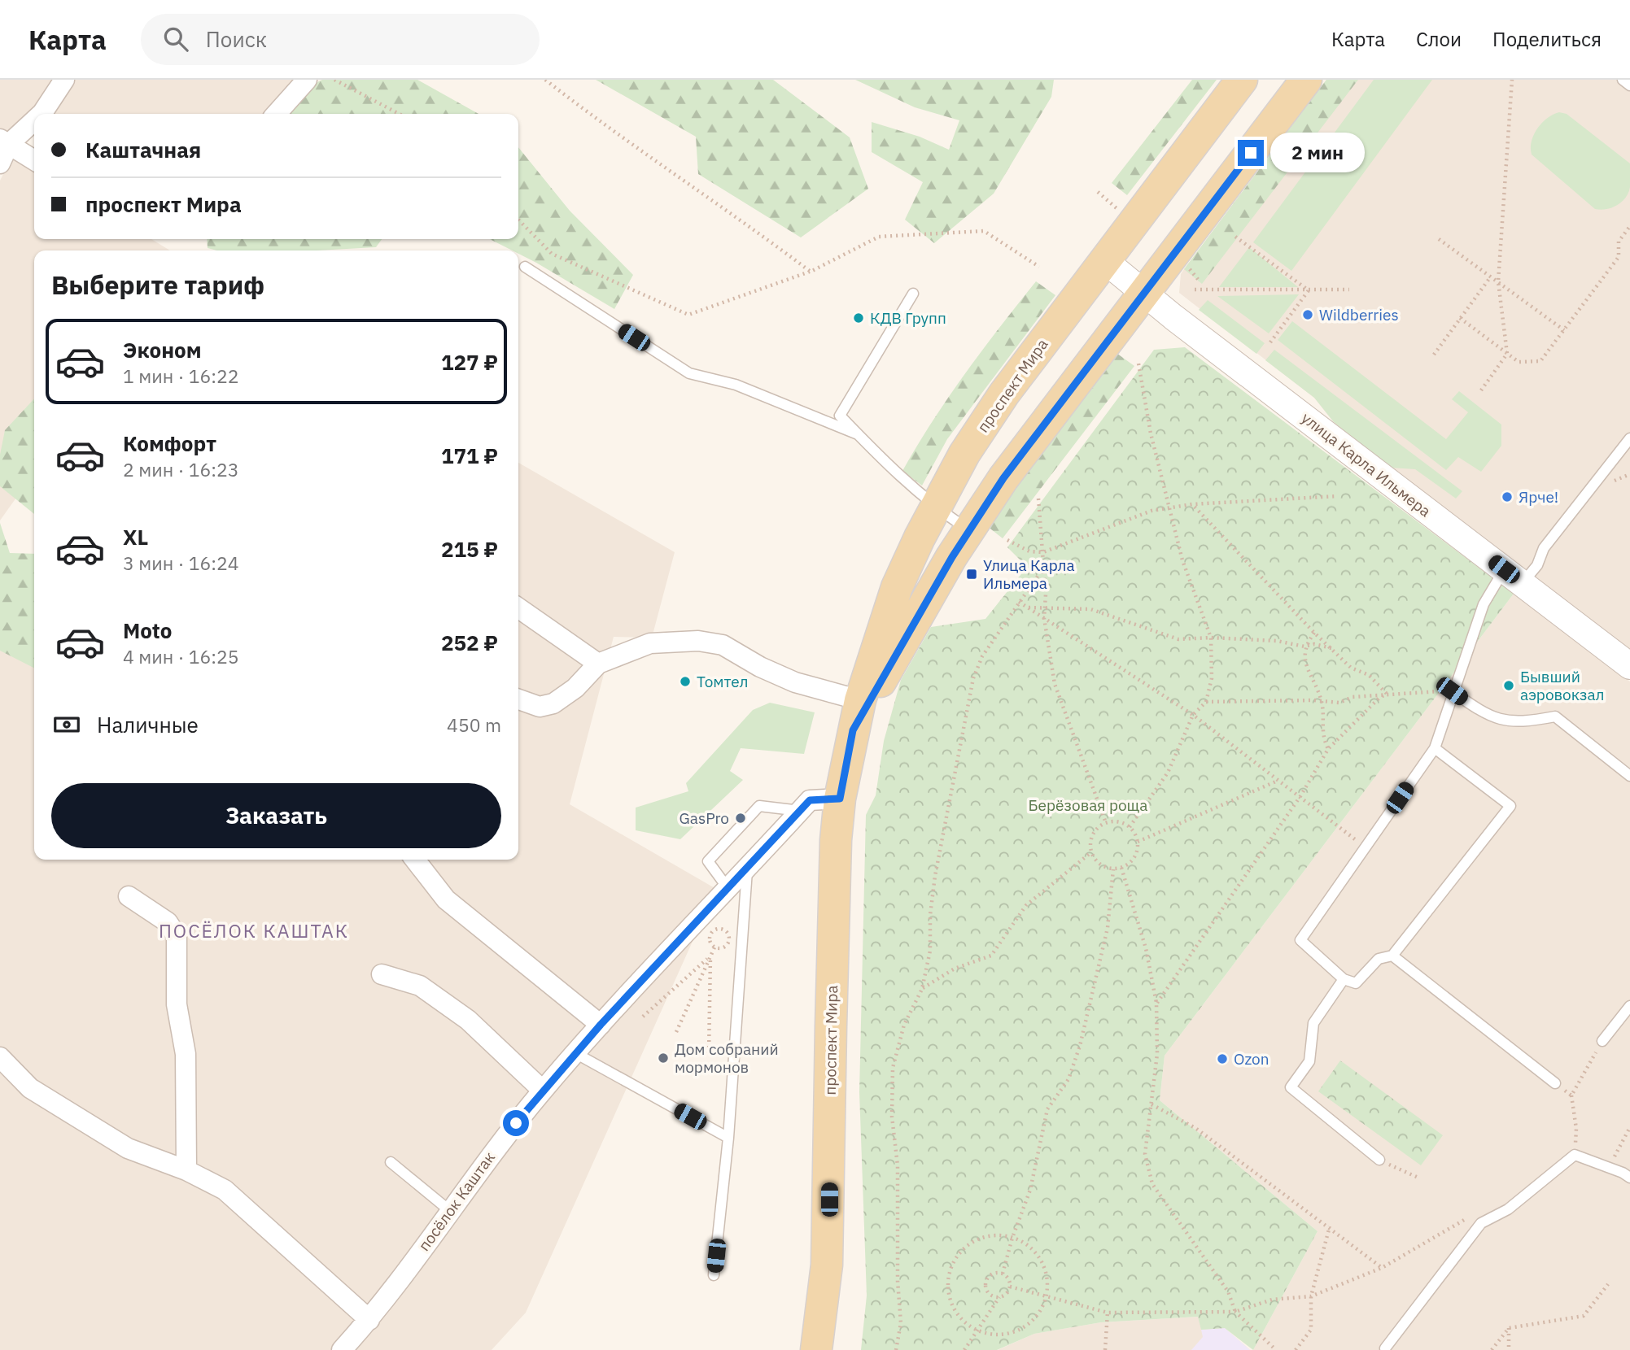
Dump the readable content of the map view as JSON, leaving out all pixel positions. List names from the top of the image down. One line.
{"streets":{"main road":["проспект Мира"],"street":["улица Карла Ильмера","посёлок Каштак"]},"crossings":[["проспект Мира","улица Карла Ильмера"],["проспект Мира","посёлок Каштак"]],"districts":["ПОСЁЛОК КАШТАК"],"parks":["Берёзовая роща"],"places":{"other":["Wildberries","КДВ Групп","Ярче!","Томтел","Бывший аэровокзал","GasPro","Дом собраний мормонов","Ozon"],"transit":["Улица Карла Ильмера"]},"page":{"header":"Карта","search":"Поиск","nav":["Карта","Слои","Поделиться"],"banner":["Каштачная","проспект Мира"],"bubble":"2 мин","heading":"Выберите тариф","list":[{"name":"Эконом","note":"1 мин · 16:22","value":"127 ₽"},{"name":"Комфорт","note":"2 мин · 16:23","value":"171 ₽"},{"name":"XL","note":"3 мин · 16:24","value":"215 ₽"},{"name":"Moto","note":"4 мин · 16:25","value":"252 ₽"}],"pay":["Наличные","450 m"],"buttons":"Заказать"}}
